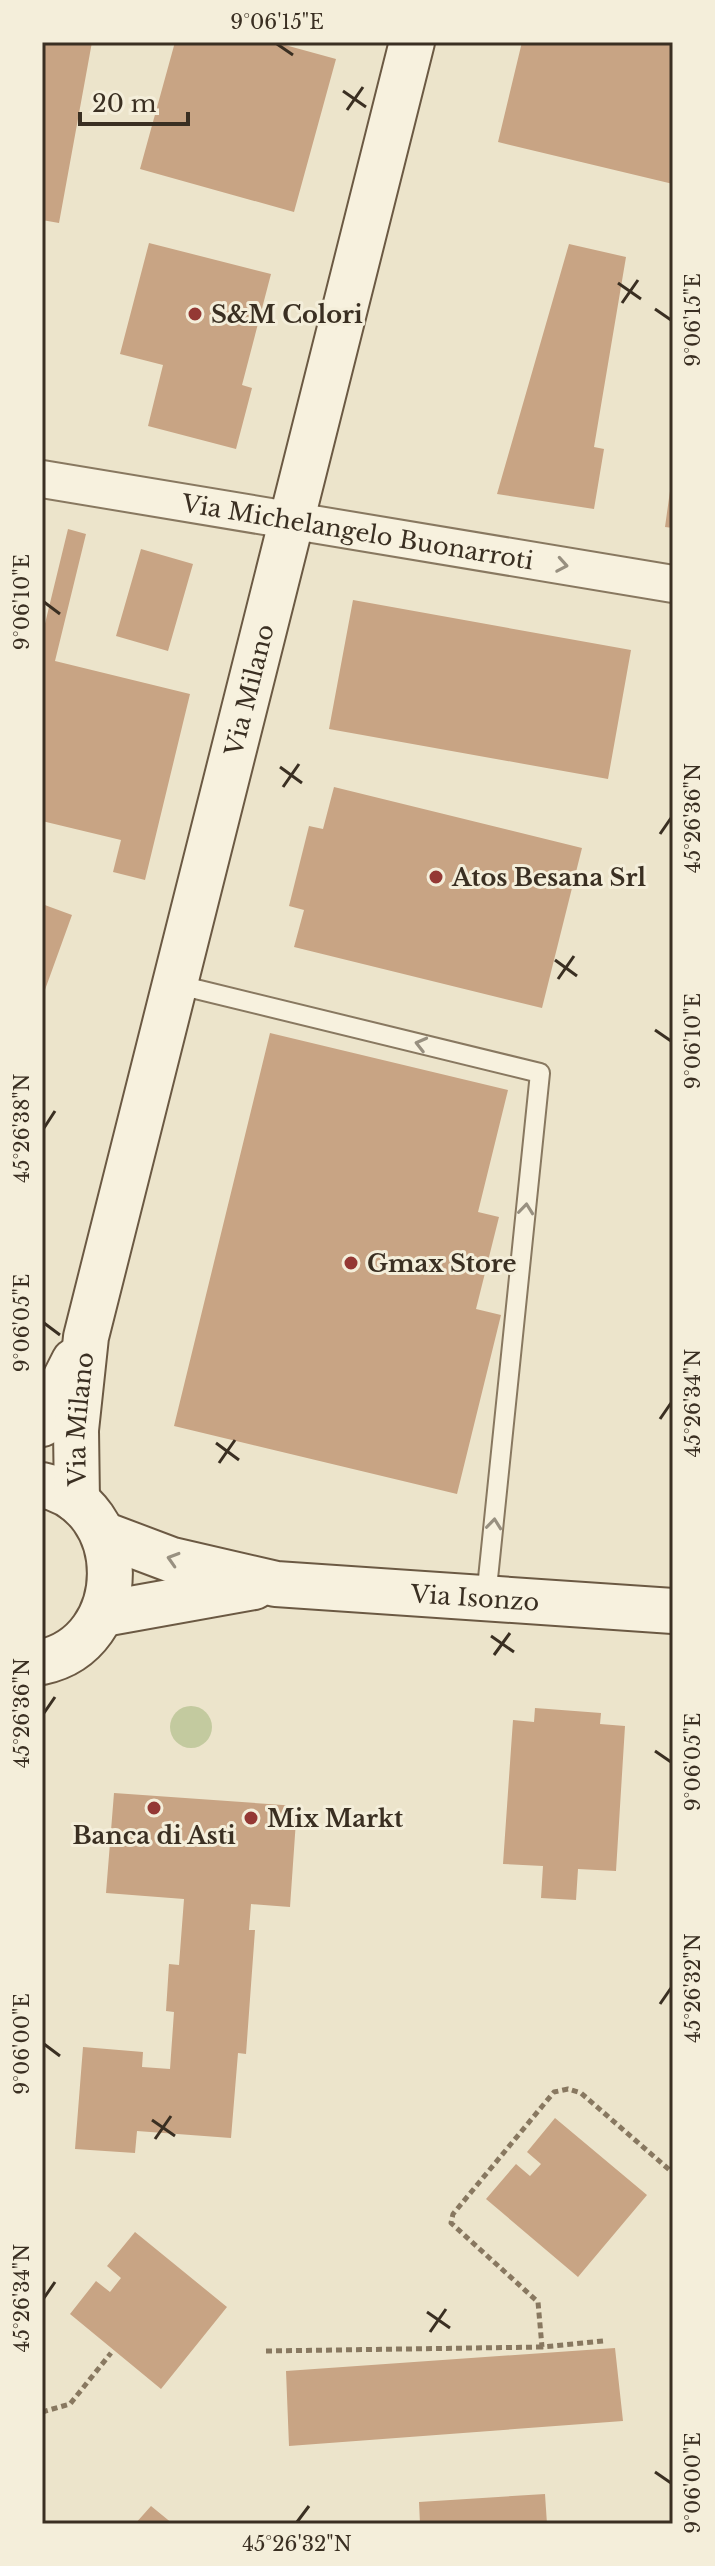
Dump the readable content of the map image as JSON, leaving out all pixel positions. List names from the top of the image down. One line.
{"streets":{"street":["Via Michelangelo Buonarroti","Via Milano","Via Isonzo"]},"crossings":[["Via Michelangelo Buonarroti","Via Milano"],["Via Milano","Via Isonzo"]],"one_way":["Via Michelangelo Buonarroti"],"places":["S&M Colori","Atos Besana Srl","Gmax Store","Banca di Asti","Mix Markt"],"scale_bar":"20 m","coordinates":["9°06'15\"E","9°06'10\"E","45°26'36\"N","45°26'38\"N","9°06'05\"E","45°26'34\"N","45°26'32\"N","9°06'00\"E"]}
